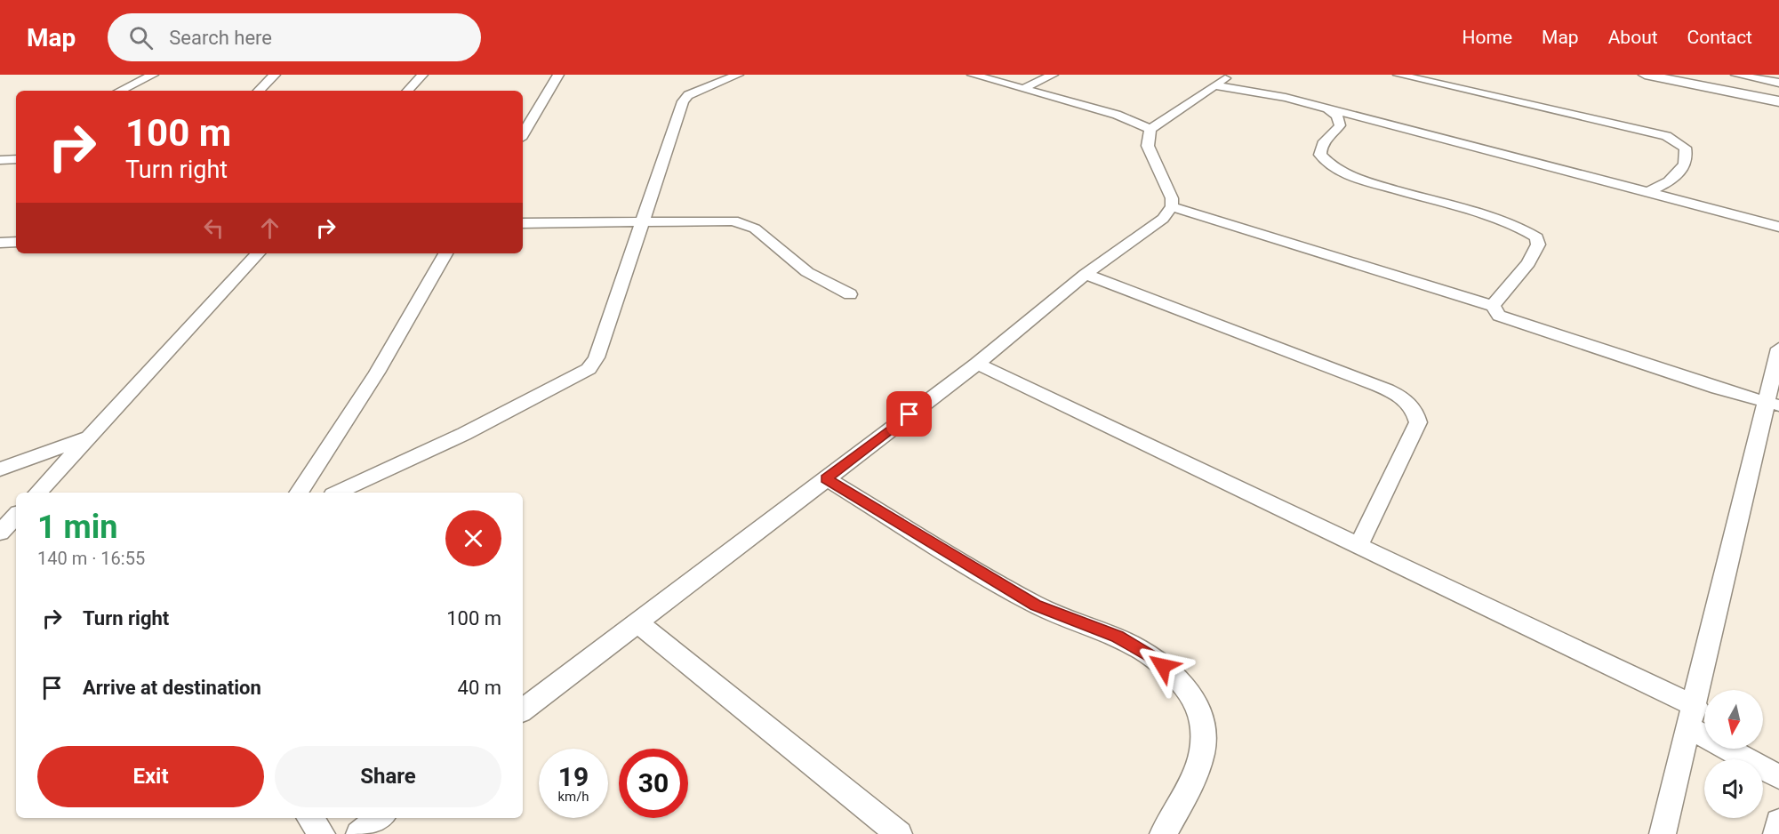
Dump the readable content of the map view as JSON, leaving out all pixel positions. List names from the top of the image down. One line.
{"north":"bottom","page":{"header":"Map","search":"Search here","nav":["Home","Map","About","Contact"],"turn":["100 m","Turn right"],"heading":["1 min","140 m · 16:55"],"list":[{"name":"Turn right","value":"100 m"},{"name":"Arrive at destination","value":"40 m"}],"buttons":["Exit","Share"],"speed":"19 km/h","limit":"30"}}
